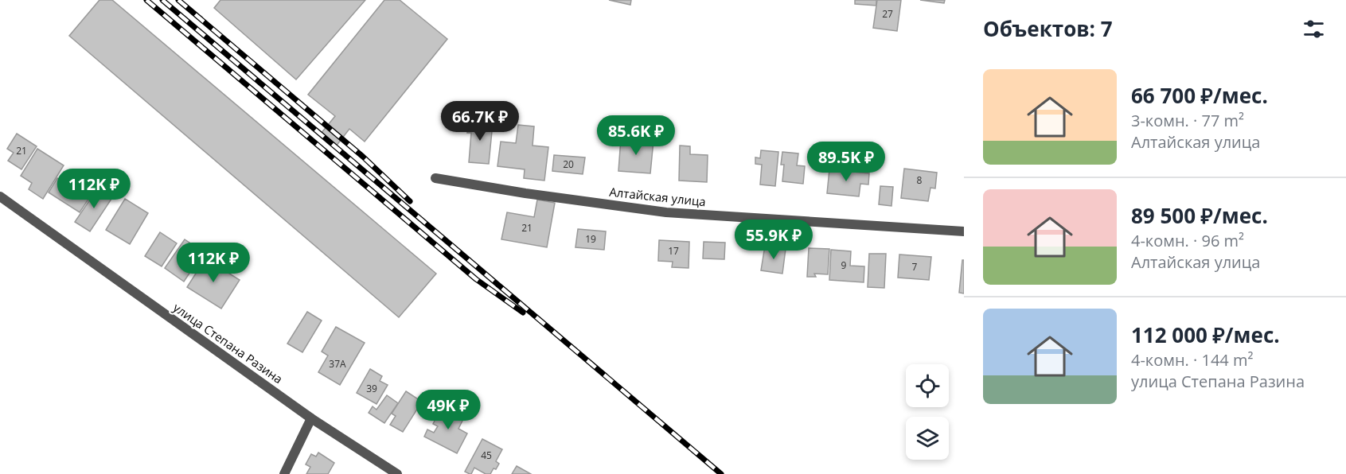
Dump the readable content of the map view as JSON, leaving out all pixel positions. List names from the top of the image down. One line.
{"streets":{"street":["Алтайская улица","улица Степана Разина"]},"house_numbers":["27","21","20","8","21","19","17","9","7","37А","39","45"],"page":{"heading":"Объектов: 7","list":[{"name":"66 700 ₽/мес.","note":"3-комн. · 77 m² · Алтайская улица"},{"name":"89 500 ₽/мес.","note":"4-комн. · 96 m² · Алтайская улица"},{"name":"112 000 ₽/мес.","note":"4-комн. · 144 m² · улица Степана Разина"}],"price":["66.7K ₽","85.6K ₽","89.5K ₽","112K ₽","55.9K ₽","112K ₽","49K ₽"]}}
